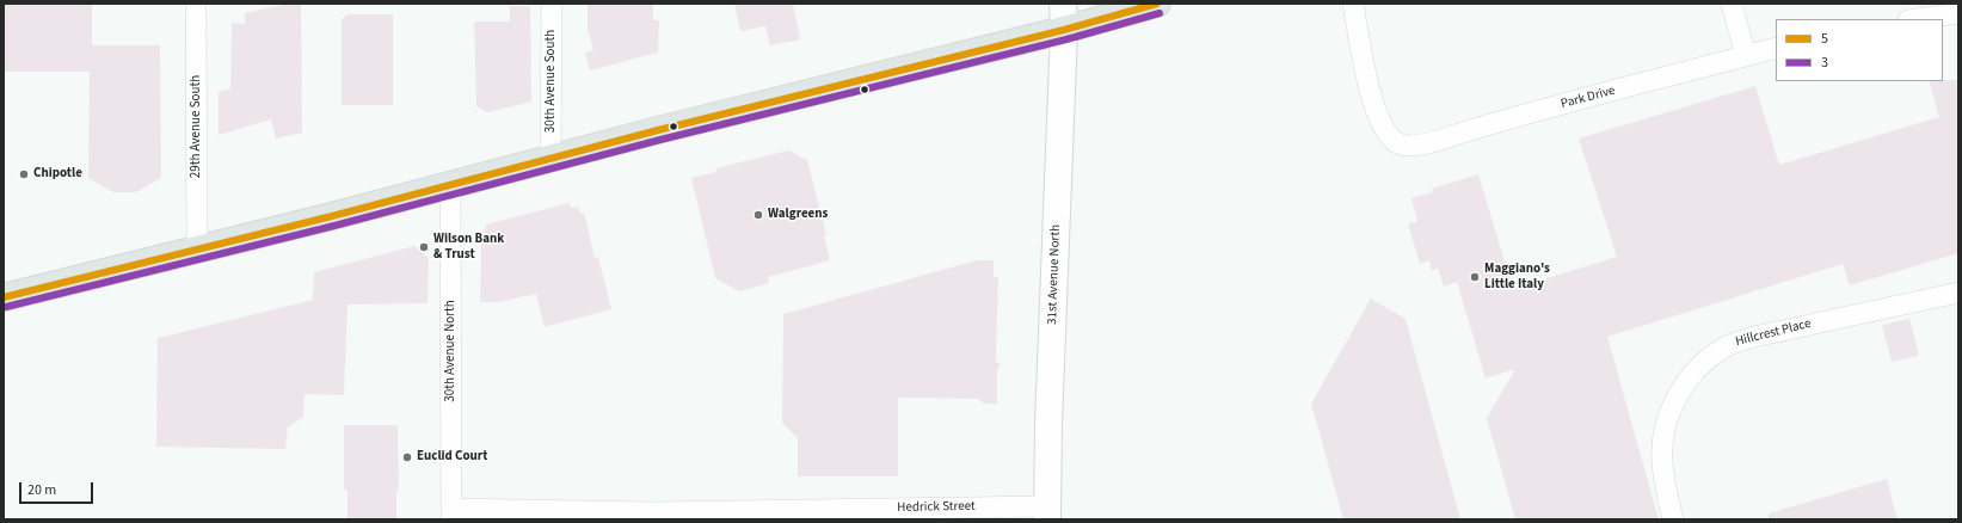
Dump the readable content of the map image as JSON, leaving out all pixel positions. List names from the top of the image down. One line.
{"streets":{"main road":["31st Avenue North"],"street":["30th Avenue South","Park Drive","29th Avenue South","Hillcrest Place","30th Avenue North","Hedrick Street"]},"crossings":[["31st Avenue North","Hedrick Street"],["30th Avenue North","Hedrick Street"]],"places":["Chipotle","Walgreens","Wilson Bank & Trust","Maggiano's Little Italy","Euclid Court"],"lines":["transit line 5","transit line 3"],"legend":["5","3"],"scale_bar":"20 m"}
